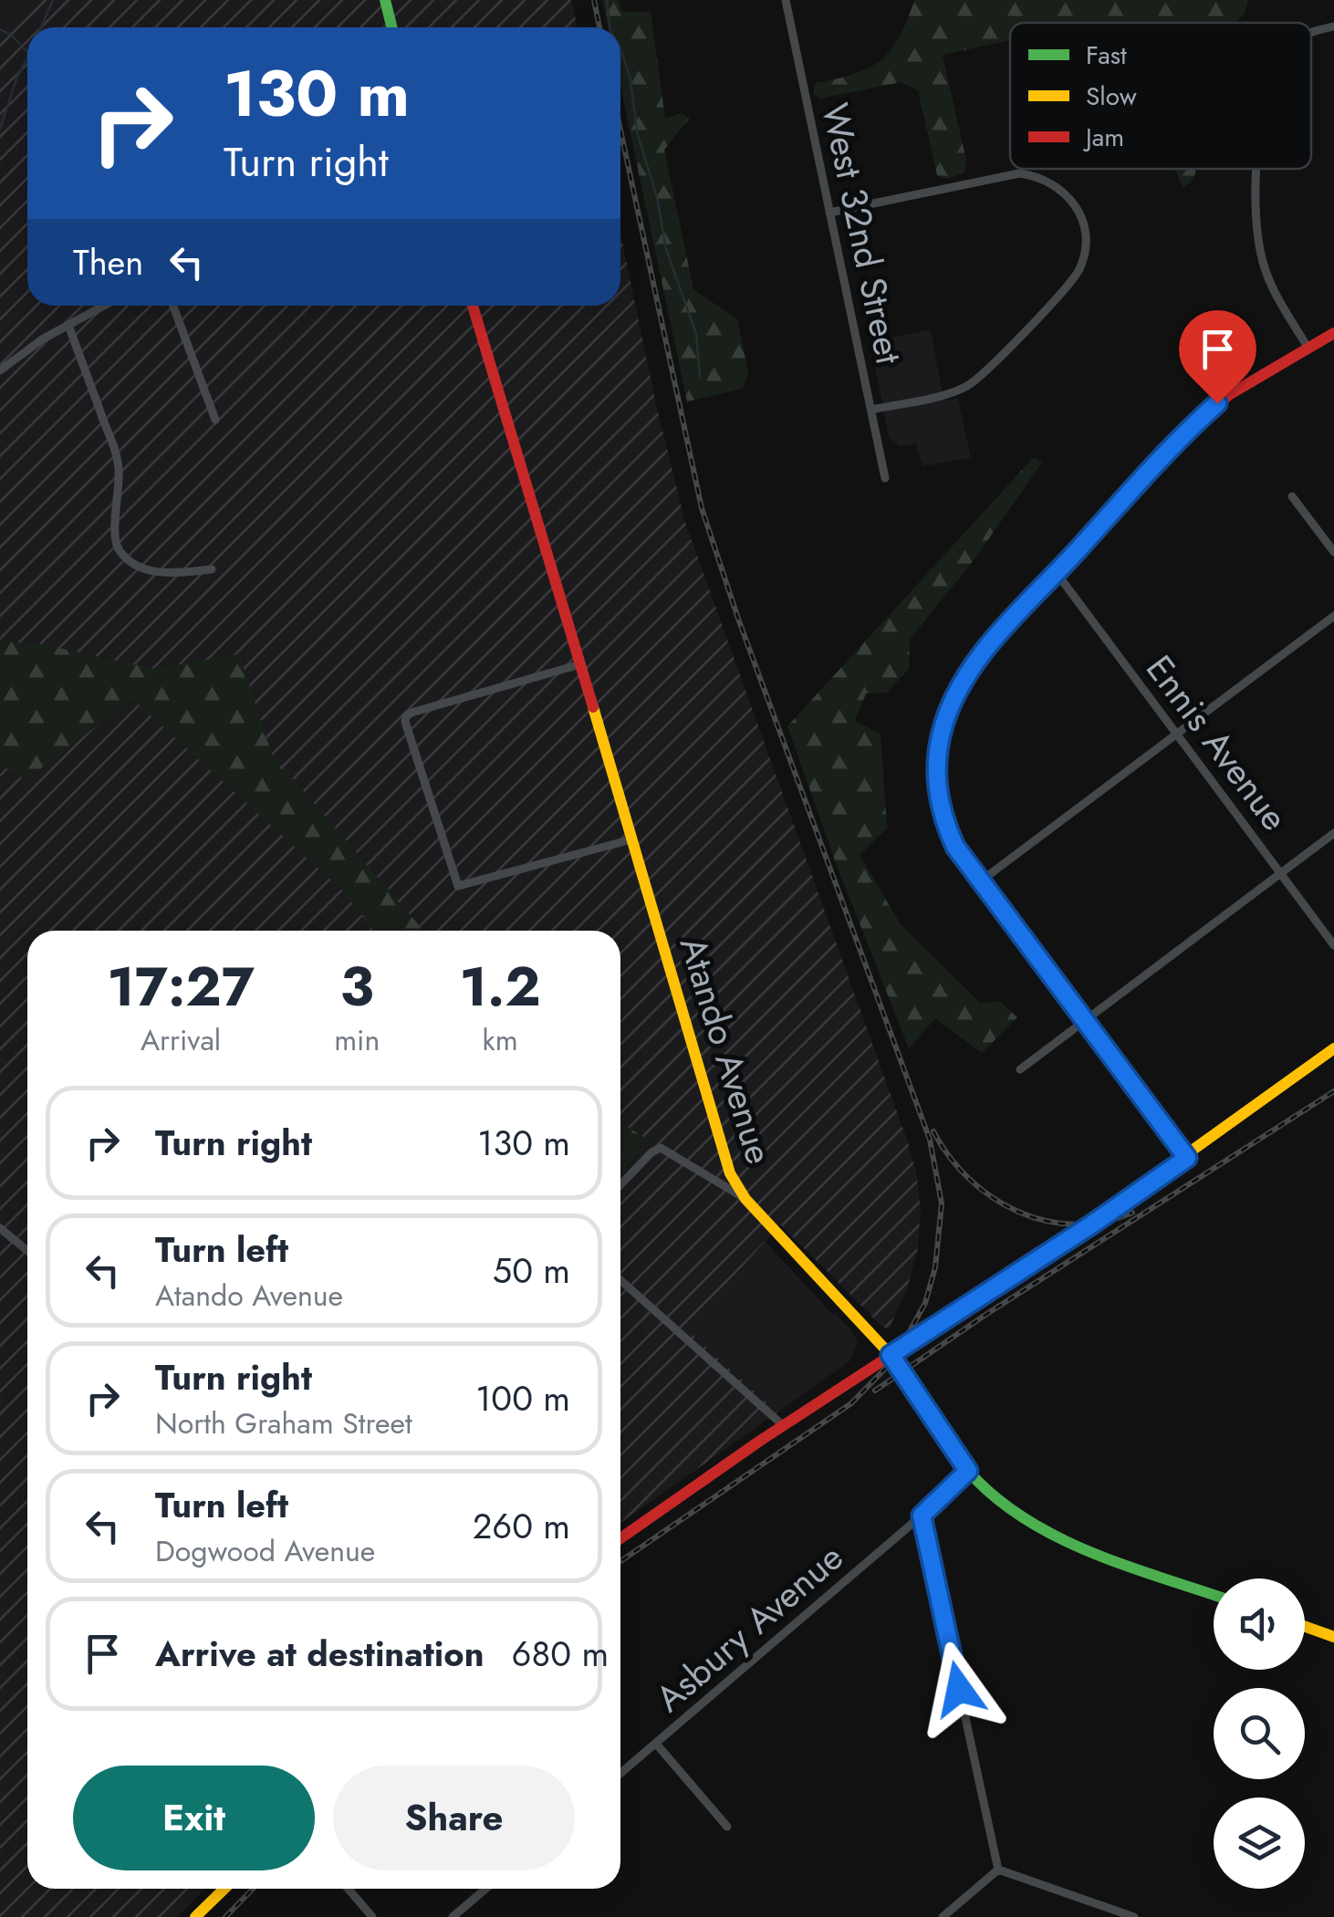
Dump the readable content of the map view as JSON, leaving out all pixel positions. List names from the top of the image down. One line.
{"streets":{"main road":["Atando Avenue"],"street":["West 32nd Street","Ennis Avenue","Asbury Avenue"]},"crossings":[["Atando Avenue","Asbury Avenue"]],"legend":["Fast","Slow","Jam"],"page":{"turn":["130 m","Turn right"],"then":"Then","eta":["17:27","Arrival","3","min","1.2","km"],"list":[{"name":"Turn right","value":"130 m"},{"name":"Turn left","note":"Atando Avenue","value":"50 m"},{"name":"Turn right","note":"North Graham Street","value":"100 m"},{"name":"Turn left","note":"Dogwood Avenue","value":"260 m"},{"name":"Arrive at destination","value":"680 m"}],"buttons":["Exit","Share"]}}
